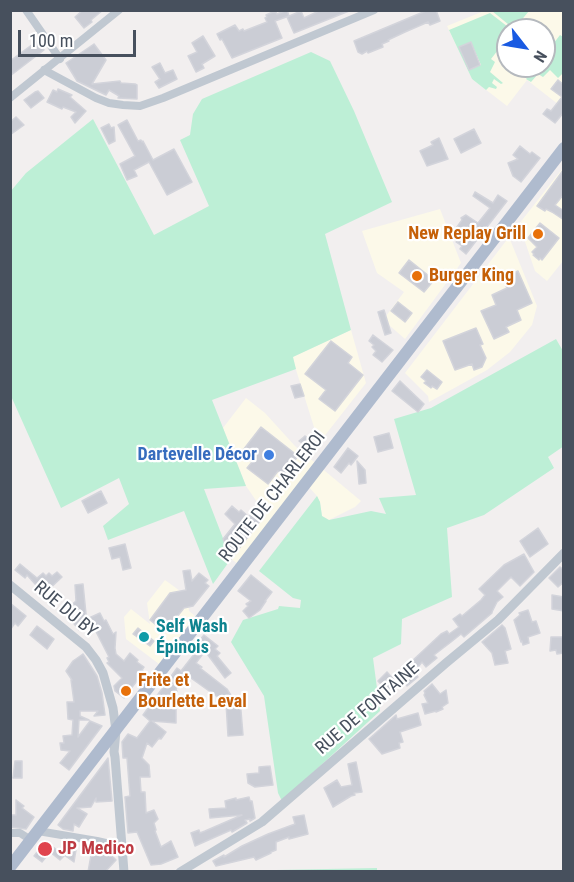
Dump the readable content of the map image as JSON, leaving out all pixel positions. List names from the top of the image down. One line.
{"streets":{"main road":["ROUTE DE CHARLEROI"],"street":["RUE DU BY","RUE DE FONTAINE"]},"crossings":[["ROUTE DE CHARLEROI","RUE DU BY"]],"places":["New Replay Grill","Burger King","Dartevelle Décor","Self Wash Épinois","Frite et Bourlette Leval","JP Medico"],"scale_bar":"100 m","north":"bottom right"}
